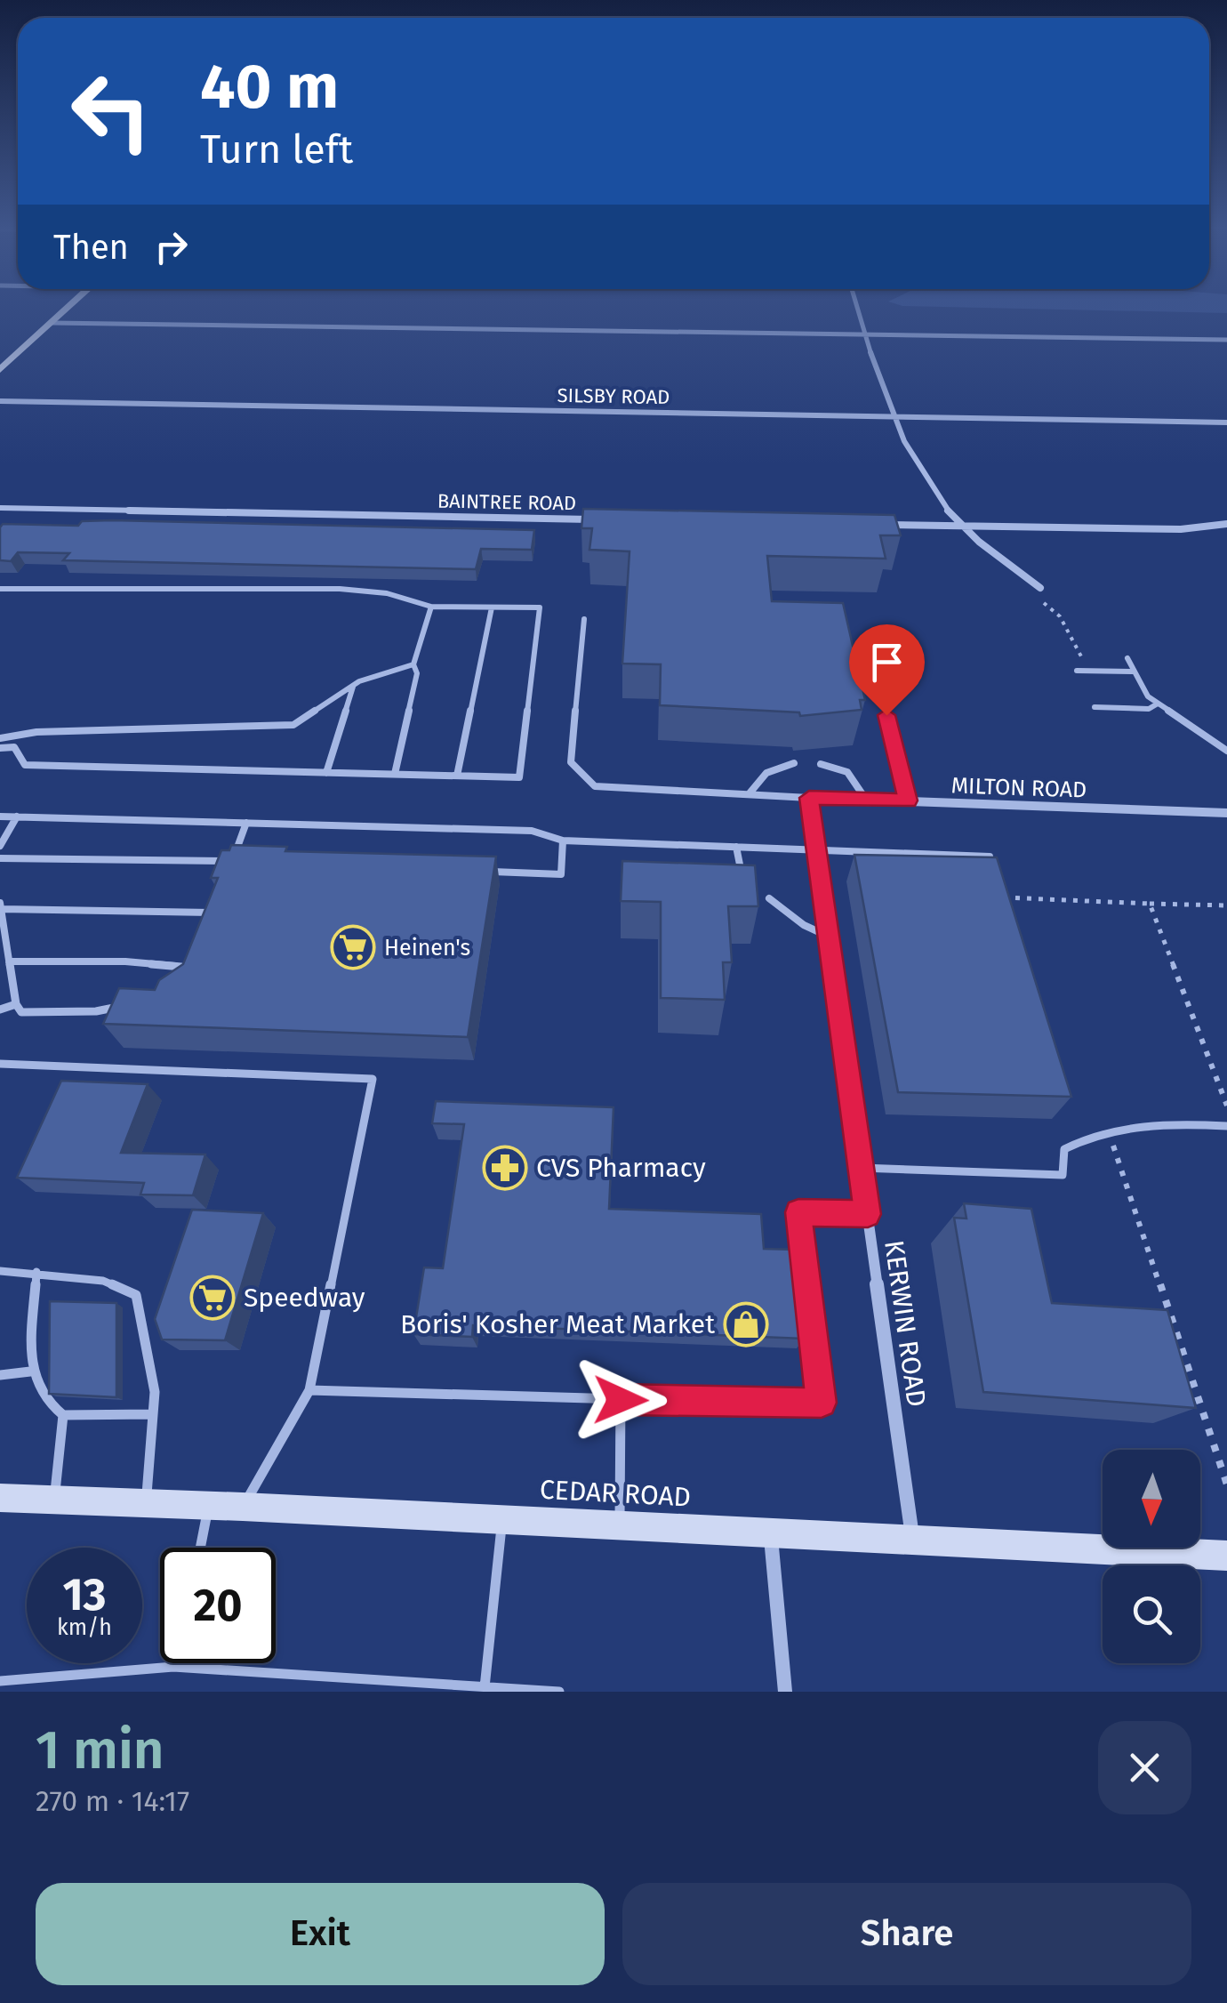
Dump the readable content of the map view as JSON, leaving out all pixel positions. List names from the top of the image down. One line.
{"streets":{"main road":["CEDAR ROAD"],"street":["SILSBY ROAD","BAINTREE ROAD","MILTON ROAD","KERWIN ROAD"]},"crossings":[["MILTON ROAD","KERWIN ROAD"],["KERWIN ROAD","CEDAR ROAD"]],"places":{"supermarket":["Heinen's","Speedway"],"pharmacy":["CVS Pharmacy"],"shop":["Boris' Kosher Meat Market"]},"north":"bottom","page":{"turn":["40 m","Turn left"],"then":"Then","speed":"13 km/h","limit":"20","heading":["1 min","270 m · 14:17"],"buttons":["Exit","Share"]}}
